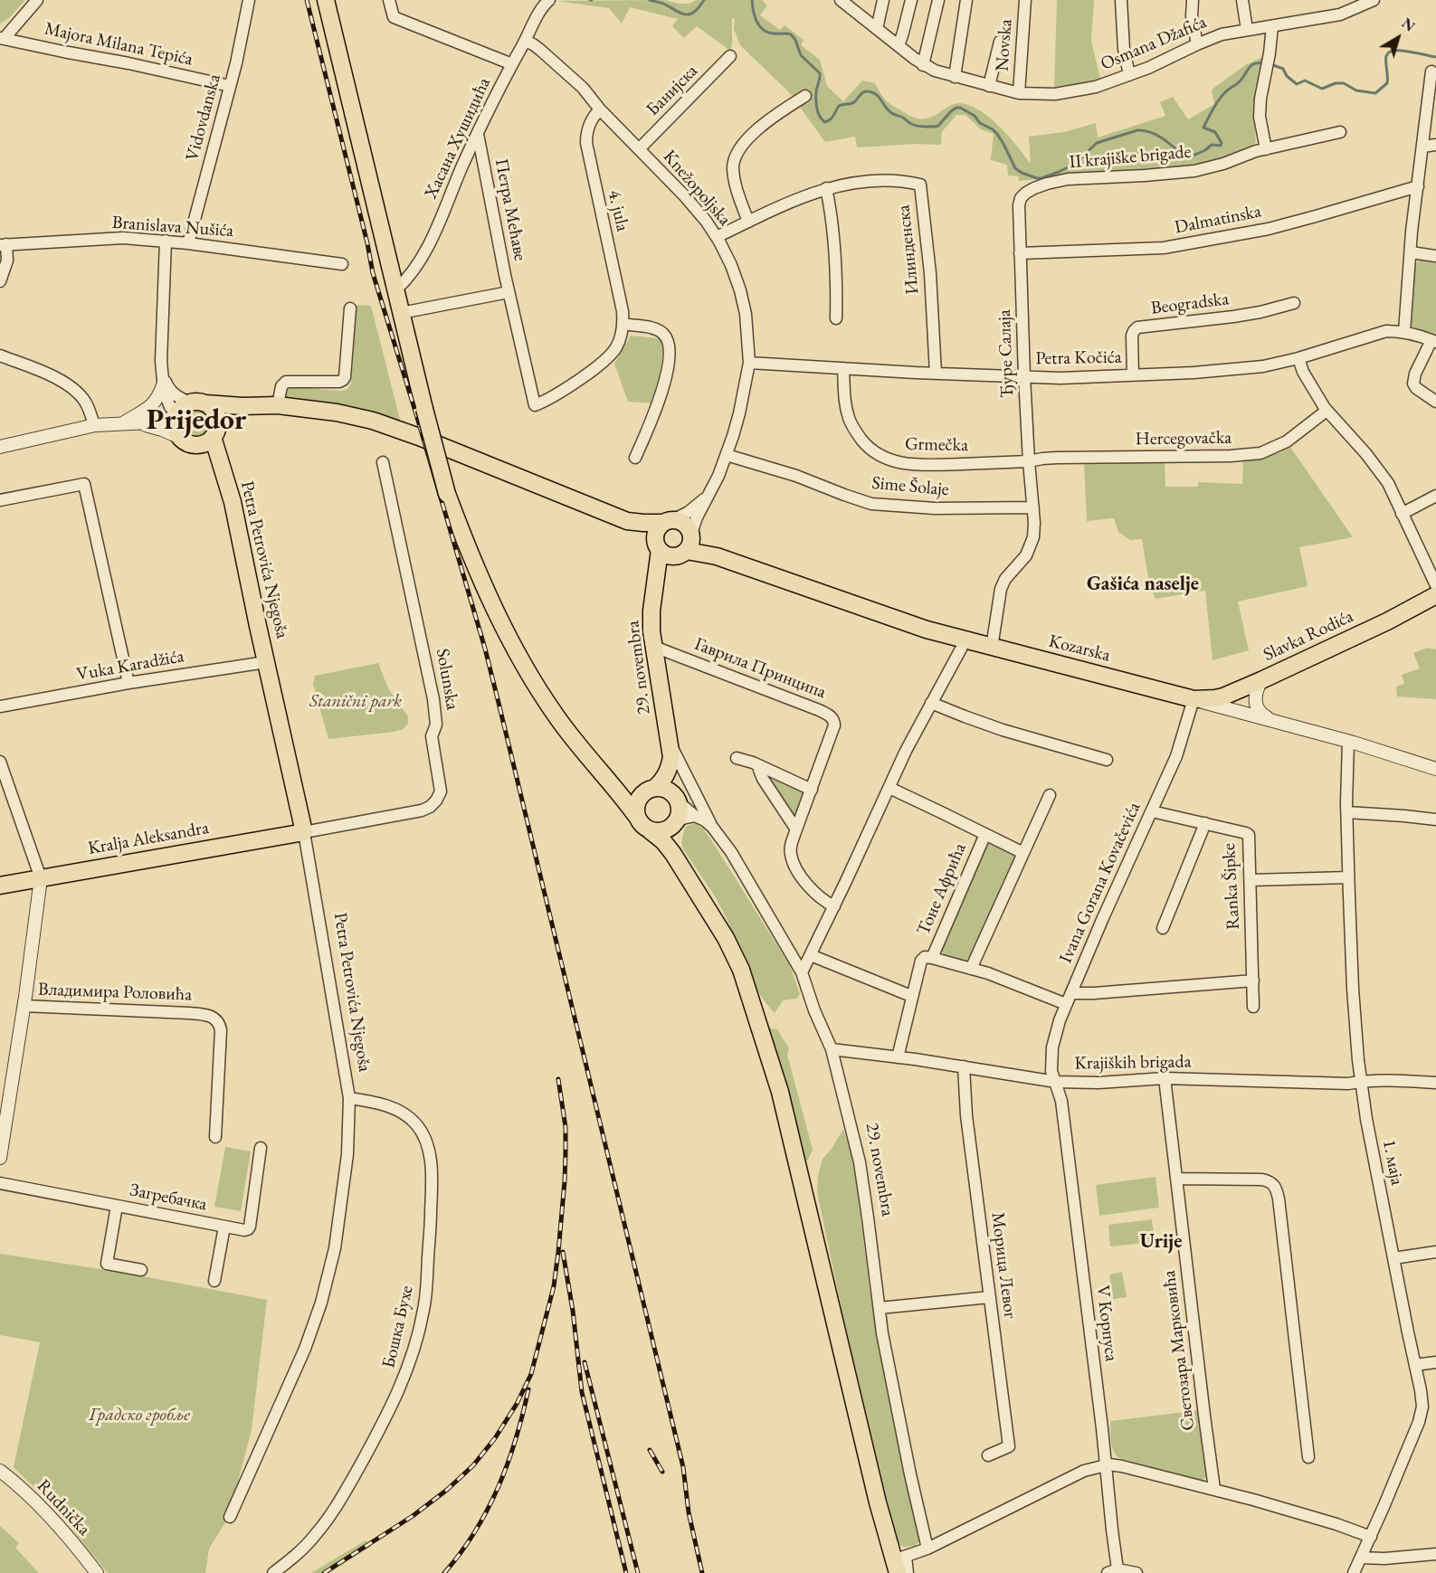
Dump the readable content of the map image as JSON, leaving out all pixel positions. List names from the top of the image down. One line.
{"streets":{"main road":["Petra Petrovića Njegoša","Slavka Rodića","Kozarska","29. novembra","Kralja Aleksandra"],"street":["Osmana Džafića","Majora Milana Tepića","Novska","Банијска","Vidovdanska","Хасана Хушидића","II krajiške brigade","Knežopoljska","Петра Мећаве","4. jula","Dalmatinska","Branislava Nušića","Илинденска","Beogradska","Ђуре Салаја","Petra Kočića","Hercegovačka","Grmečka","Sime Šolaje","Vuka Karadžića","Гаврила Принципа","Solunska","Ivana Gorana Kovačevića","Ranka Šipke","Тоне Афрића","Владимира Роловића","Krajiških brigada","1. маја","Загребачка","Морица Левог","V Корпуса","Бошка Бухе","Светозара Марковића","Rudnička"]},"crossings":[["Osmana Džafića","Novska"],["Majora Milana Tepića","Vidovdanska"],["Банијска","Knežopoljska"],["Vidovdanska","Branislava Nušića"],["Хасана Хушидића","Knežopoljska"],["Хасана Хушидића","Петра Мећаве"],["II krajiške brigade","Ђуре Салаја"],["Knežopoljska","4. jula"],["Knežopoljska","Илинденска"],["Knežopoljska","Petra Kočića"],["Knežopoljska","Sime Šolaje"],["Knežopoljska","Kozarska"],["Knežopoljska","29. novembra"],["Петра Мећаве","4. jula"],["Dalmatinska","Ђуре Салаја"],["Илинденска","Petra Kočića"],["Beogradska","Petra Kočića"],["Ђуре Салаја","Petra Kočića"],["Ђуре Салаја","Hercegovačka"],["Ђуре Салаја","Grmečka"],["Ђуре Салаја","Sime Šolaje"],["Ђуре Салаја","Kozarska"],["Petra Kočića","Grmečka"],["Hercegovačka","Grmečka"],["Petra Petrovića Njegoša","Vuka Karadžića"],["Petra Petrovića Njegoša","Solunska"],["Petra Petrovića Njegoša","Kralja Aleksandra"],["Petra Petrovića Njegoša","Бошка Бухе"],["Slavka Rodića","Kozarska"],["Slavka Rodića","Ivana Gorana Kovačevića"],["Kozarska","29. novembra"],["Kozarska","Ivana Gorana Kovačevića"],["Kozarska","1. маја"],["29. novembra","Гаврила Принципа"],["29. novembra","Krajiških brigada"],["Solunska","Kralja Aleksandra"],["Ivana Gorana Kovačevića","Ranka Šipke"],["Ivana Gorana Kovačevića","Krajiških brigada"],["Ivana Gorana Kovačevića","V Корпуса"],["Krajiških brigada","1. маја"],["Krajiških brigada","Морица Левог"],["Krajiških brigada","V Корпуса"],["Krajiških brigada","Светозара Марковића"]],"districts":["Prijedor","Gašića naselje","Urije"],"parks":["Stanični park","Градско гробље"],"north":"top right"}
